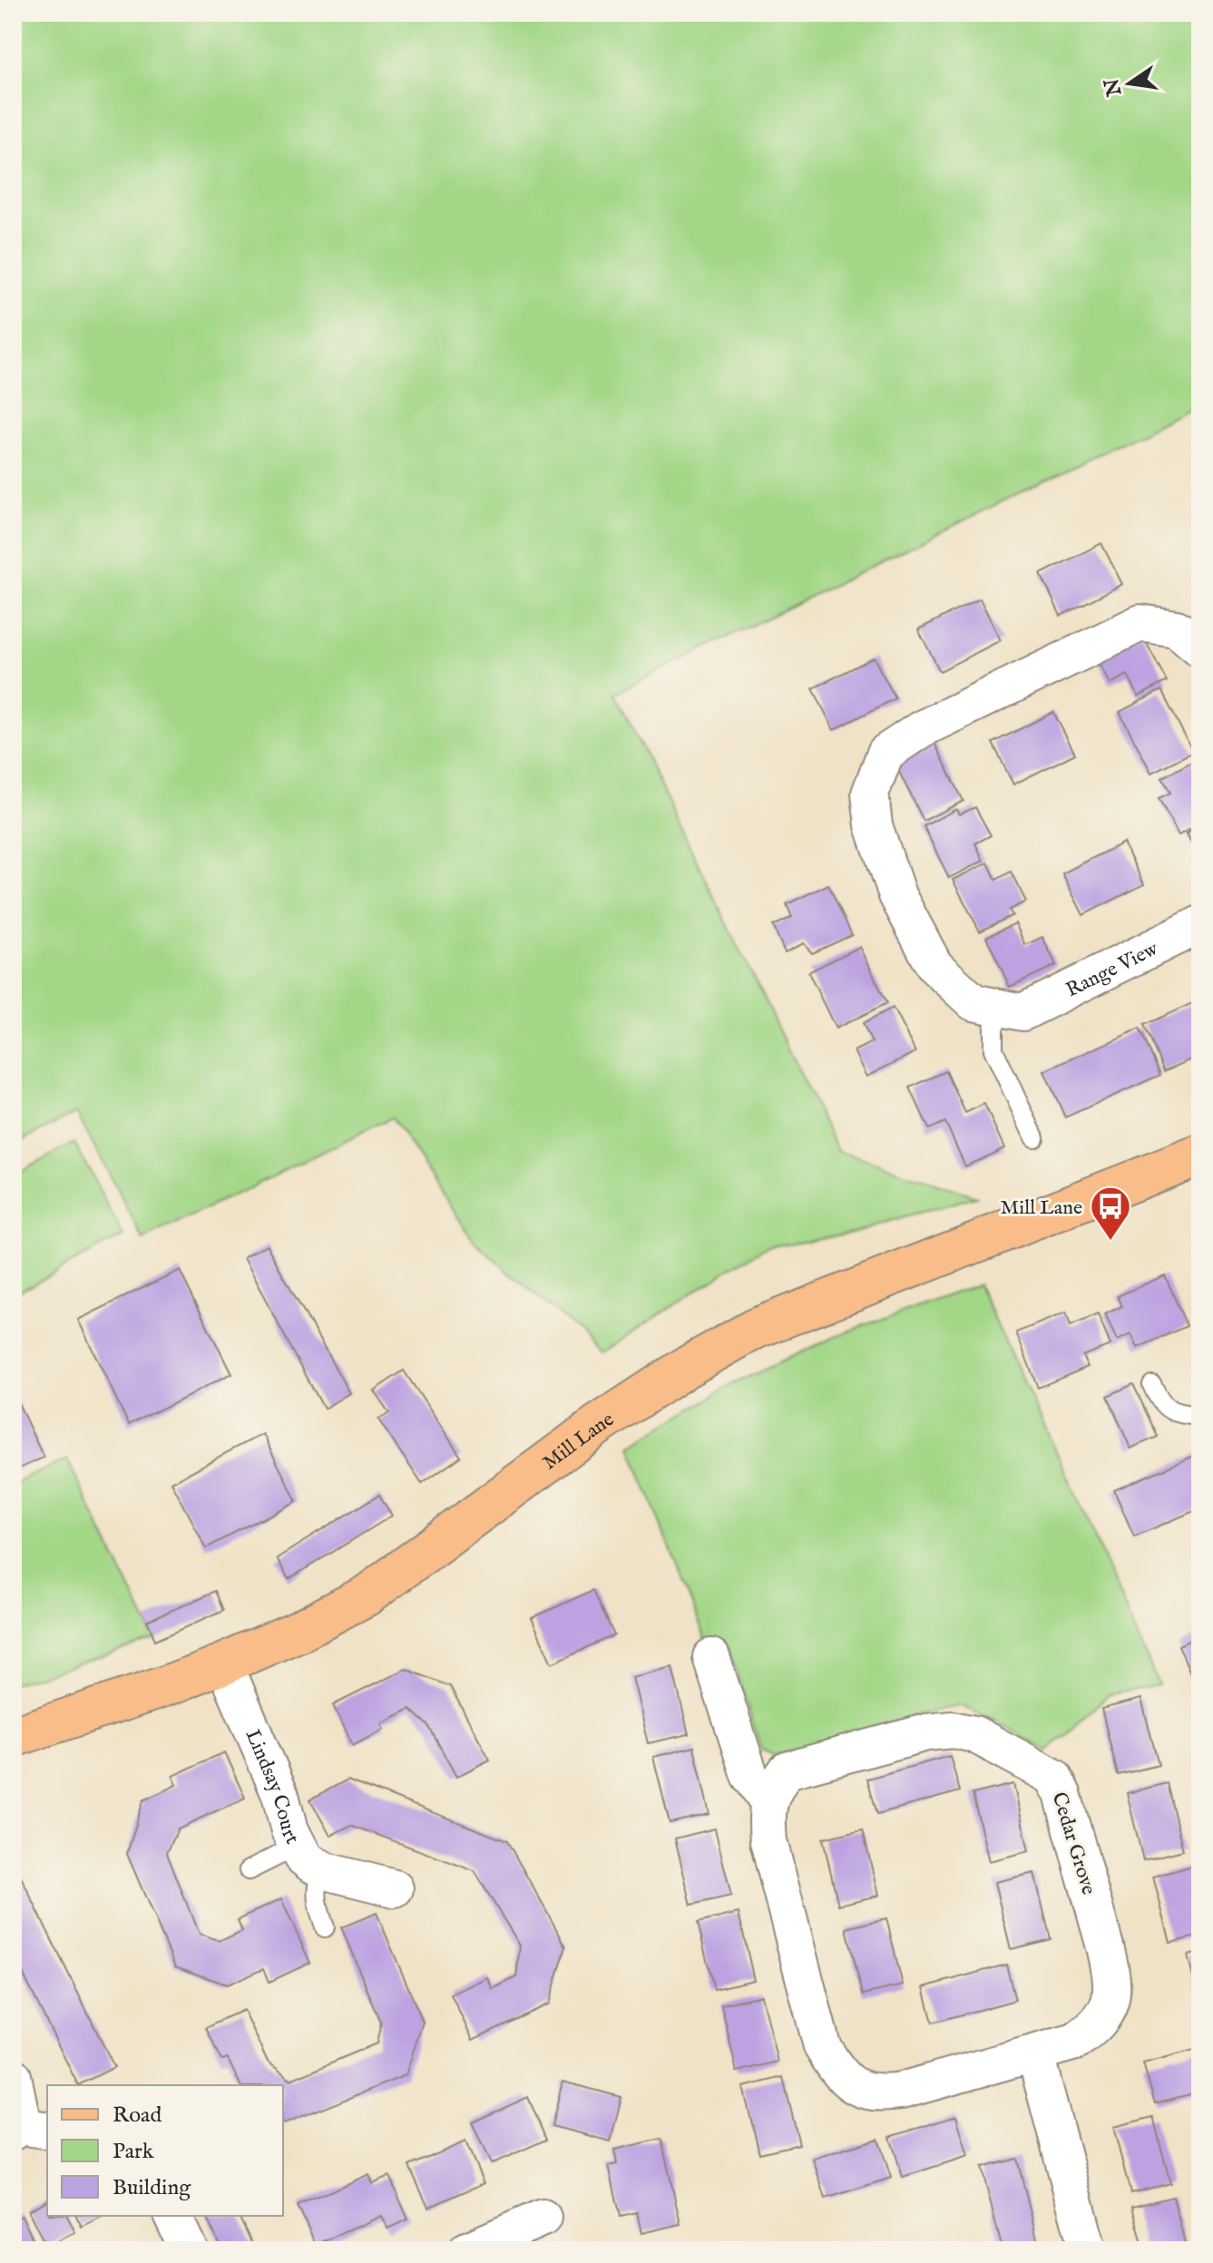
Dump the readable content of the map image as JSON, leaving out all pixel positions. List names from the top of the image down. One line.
{"streets":{"main road":["Mill Lane"],"street":["Range View","Lindsay Court","Cedar Grove"]},"crossings":[["Mill Lane","Lindsay Court"]],"places":{"bus stop":["Mill Lane"]},"legend":["Road","Park","Building"],"north":"left"}
